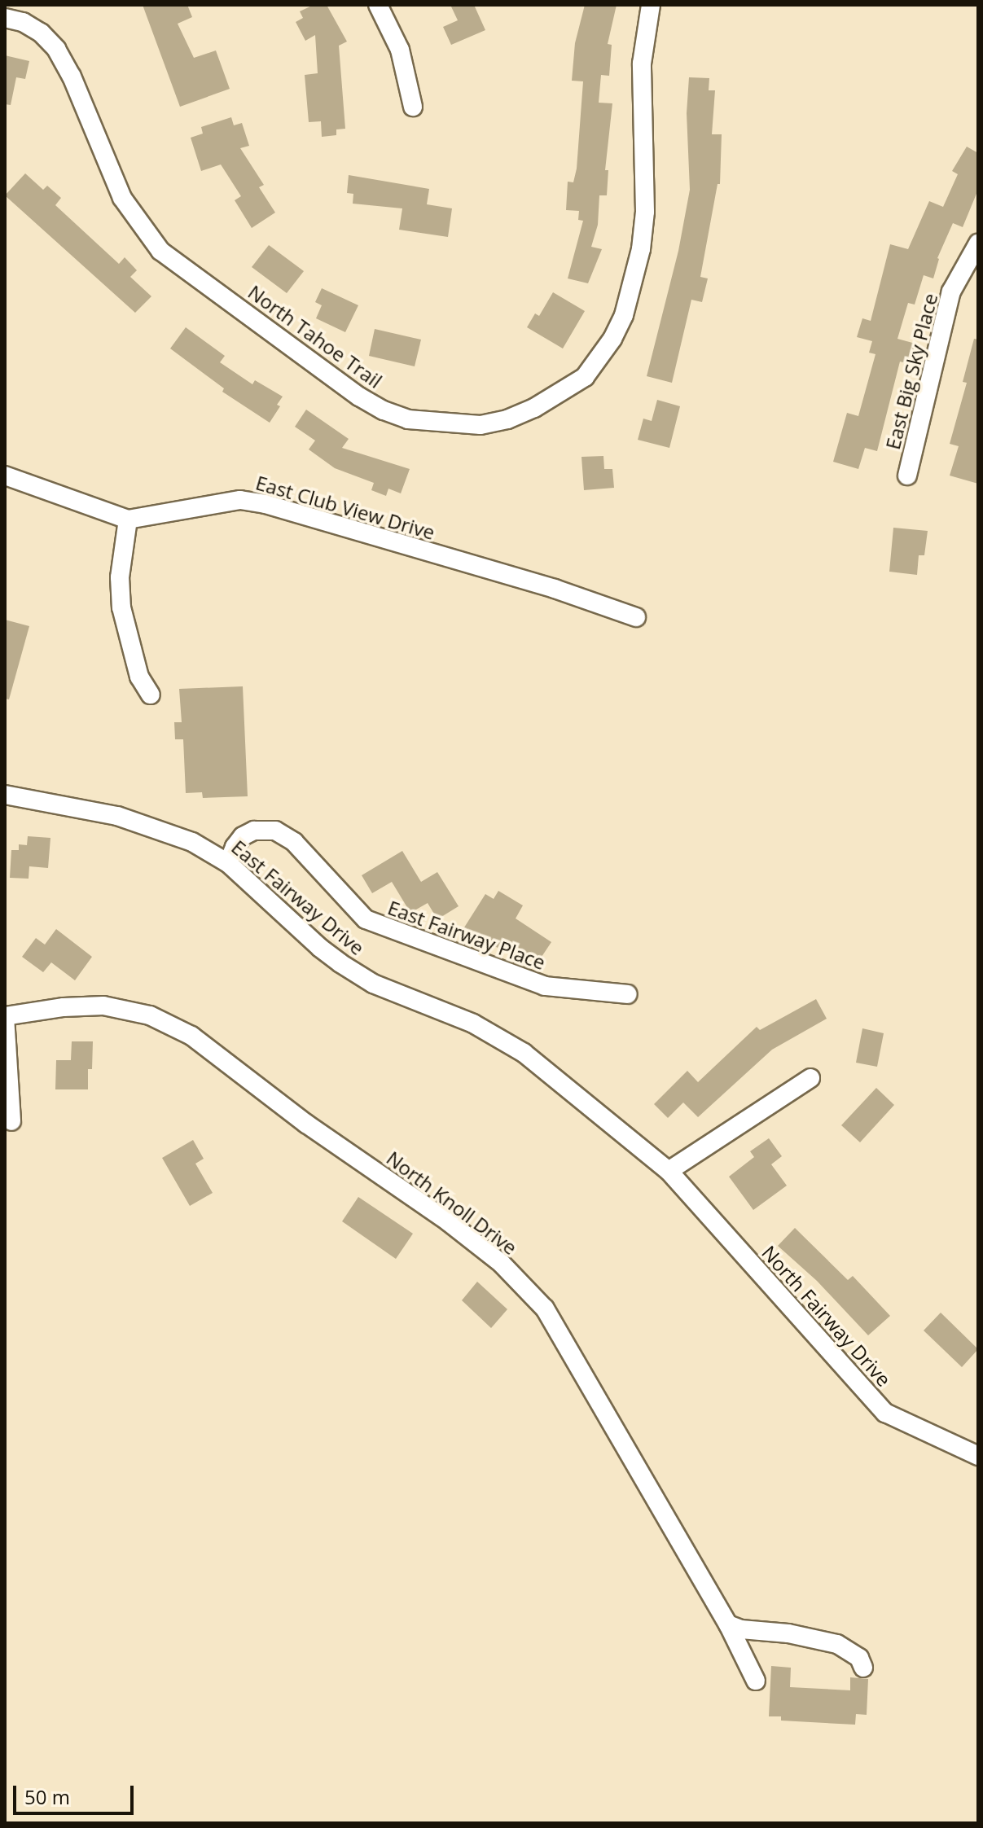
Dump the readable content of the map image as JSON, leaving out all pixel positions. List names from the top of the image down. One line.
{"streets":{"street":["North Tahoe Trail","East Big Sky Place","East Club View Drive","East Fairway Drive","East Fairway Place","North Knoll Drive","North Fairway Drive"]},"crossings":[["East Fairway Drive","East Fairway Place"],["East Fairway Drive","North Fairway Drive"]],"scale_bar":"50 m"}
